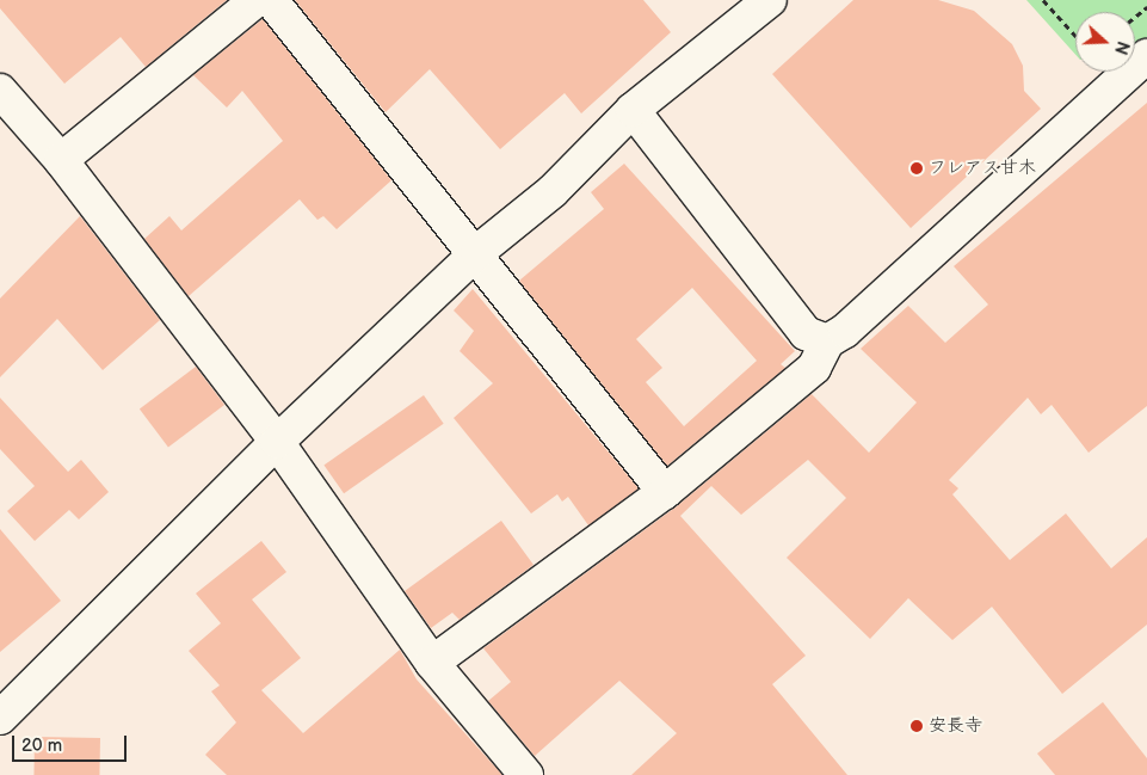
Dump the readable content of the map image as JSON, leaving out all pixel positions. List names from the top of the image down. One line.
{"places":["フレアス甘木","安長寺"],"scale_bar":"20 m","north":"right"}
